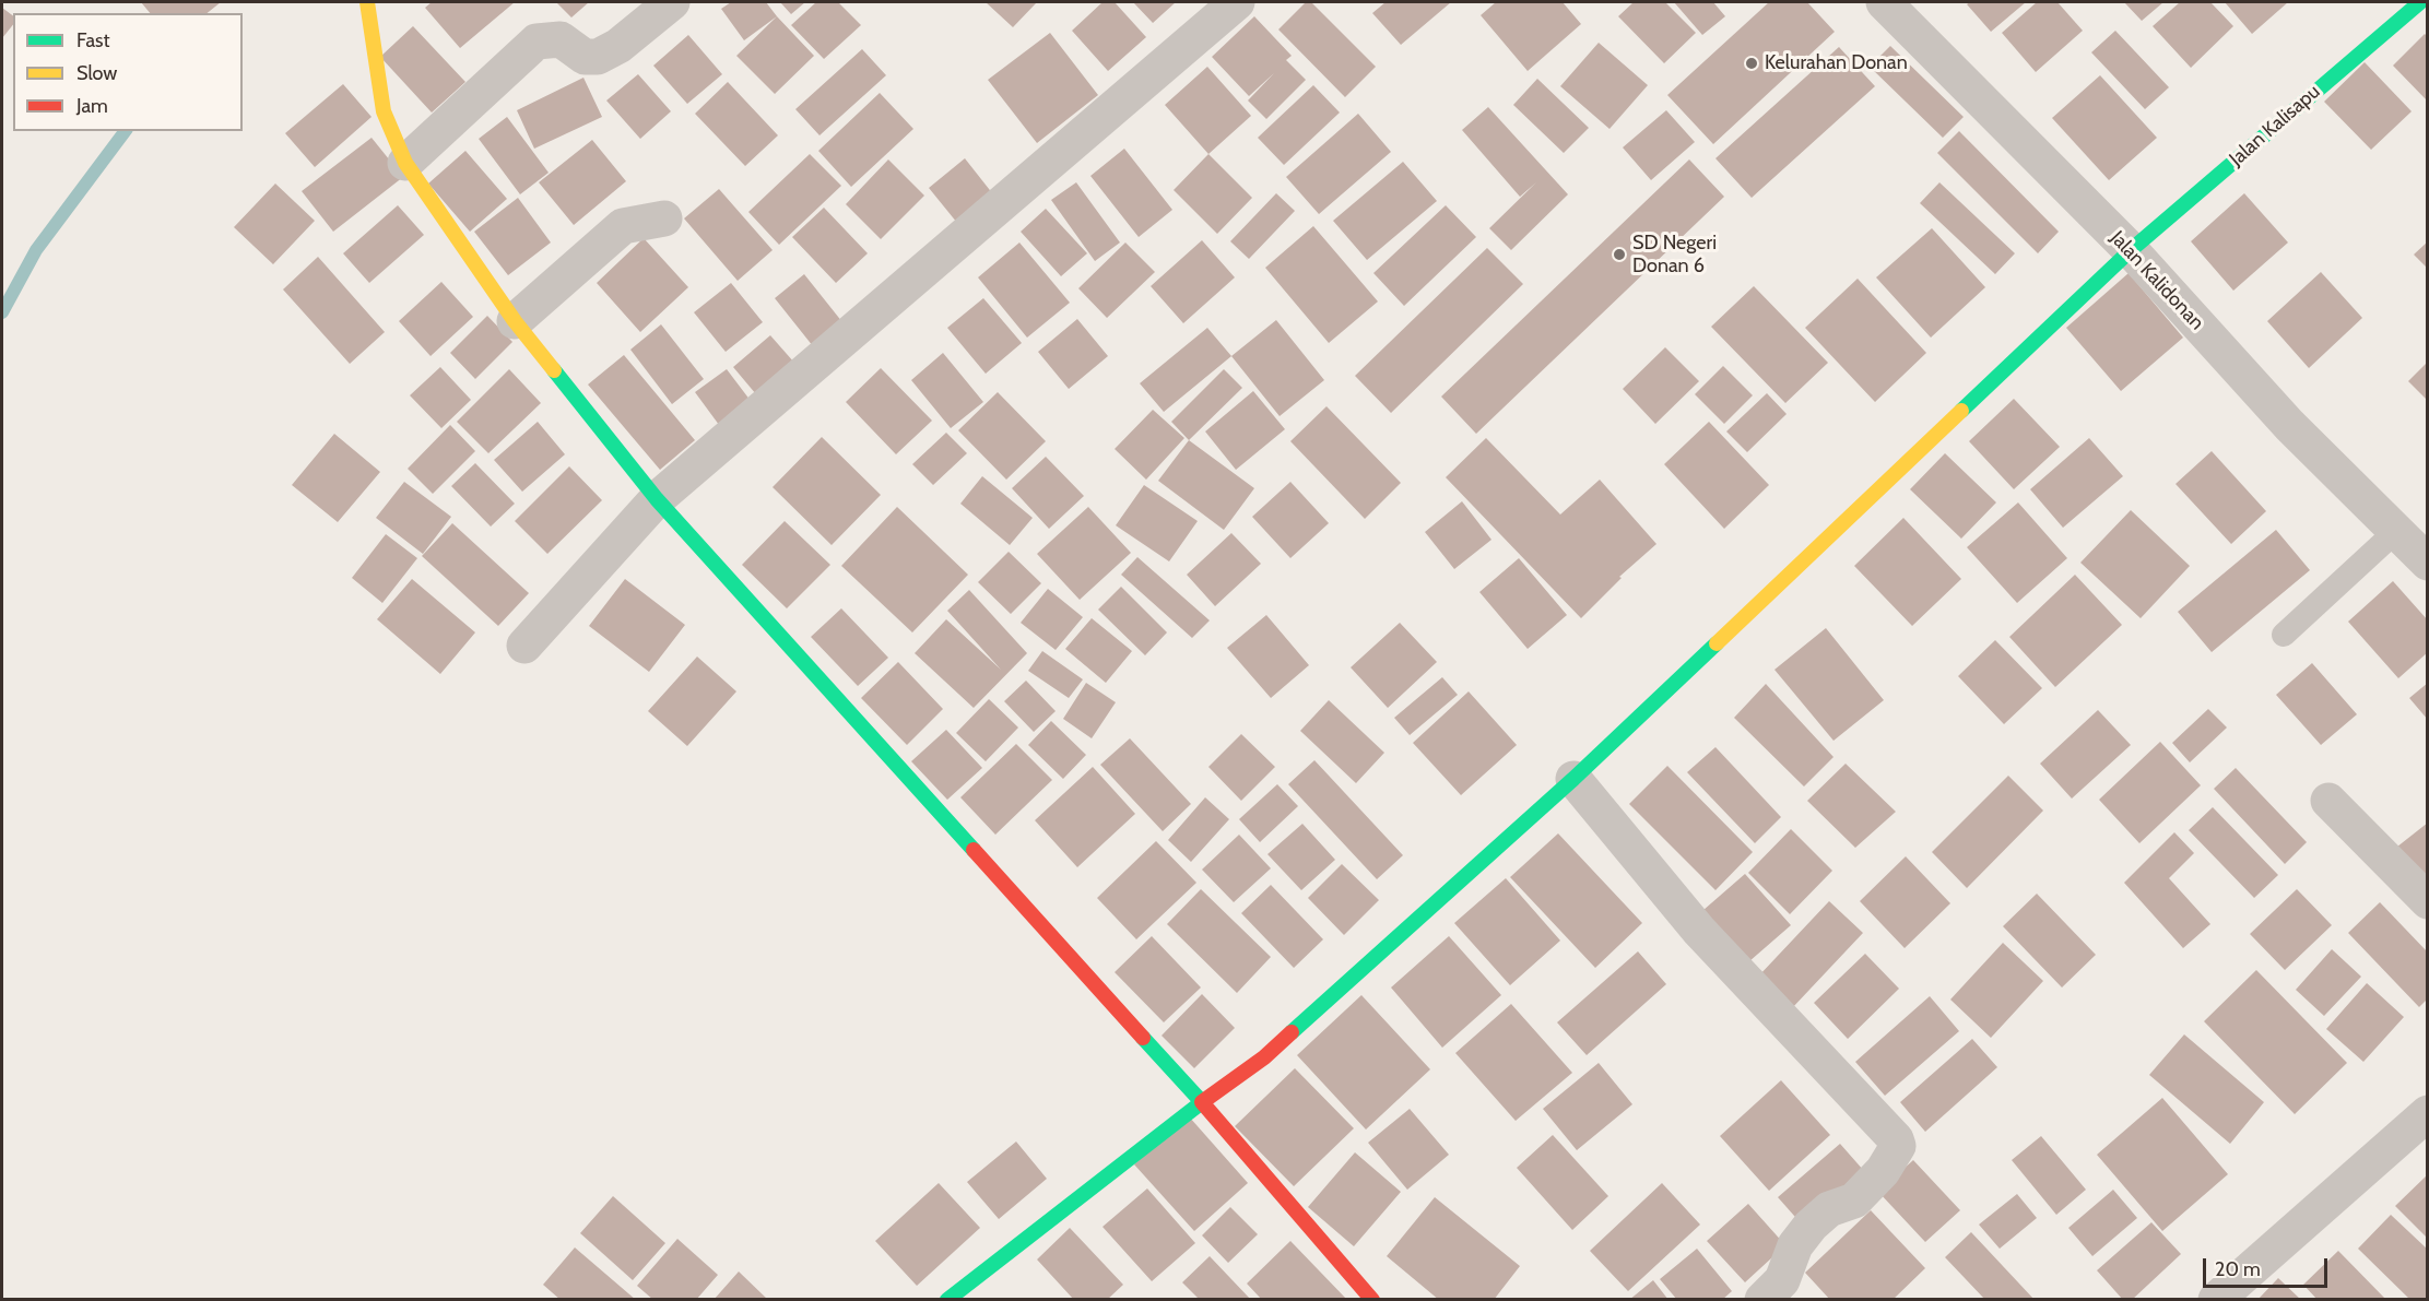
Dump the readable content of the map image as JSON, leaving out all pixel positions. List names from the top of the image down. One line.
{"streets":{"street":["Jalan Kalisapu","Jalan Kalidonan"]},"crossings":[["Jalan Kalisapu","Jalan Kalidonan"]],"places":["Kelurahan Donan","SD Negeri Donan 6"],"legend":["Fast","Slow","Jam"],"scale_bar":"20 m"}
